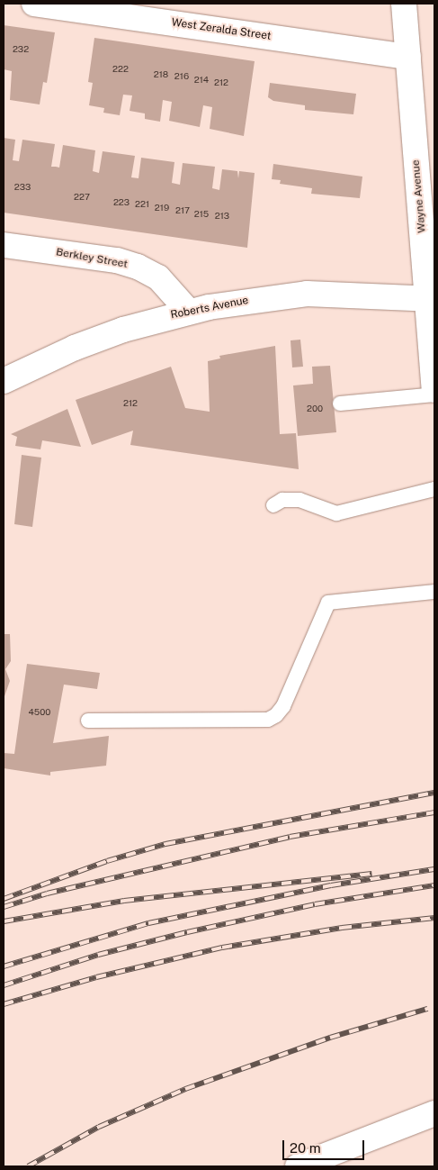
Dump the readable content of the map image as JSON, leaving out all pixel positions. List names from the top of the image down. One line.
{"streets":{"main road":["West Zeralda Street","Wayne Avenue","Berkley Street","Roberts Avenue"]},"crossings":[["West Zeralda Street","Wayne Avenue"],["Wayne Avenue","Roberts Avenue"],["Berkley Street","Roberts Avenue"]],"house_numbers":["232","222","218","216","214","212","233","227","223","221","219","217","215","213","212","200","4500"],"scale_bar":"20 m"}
